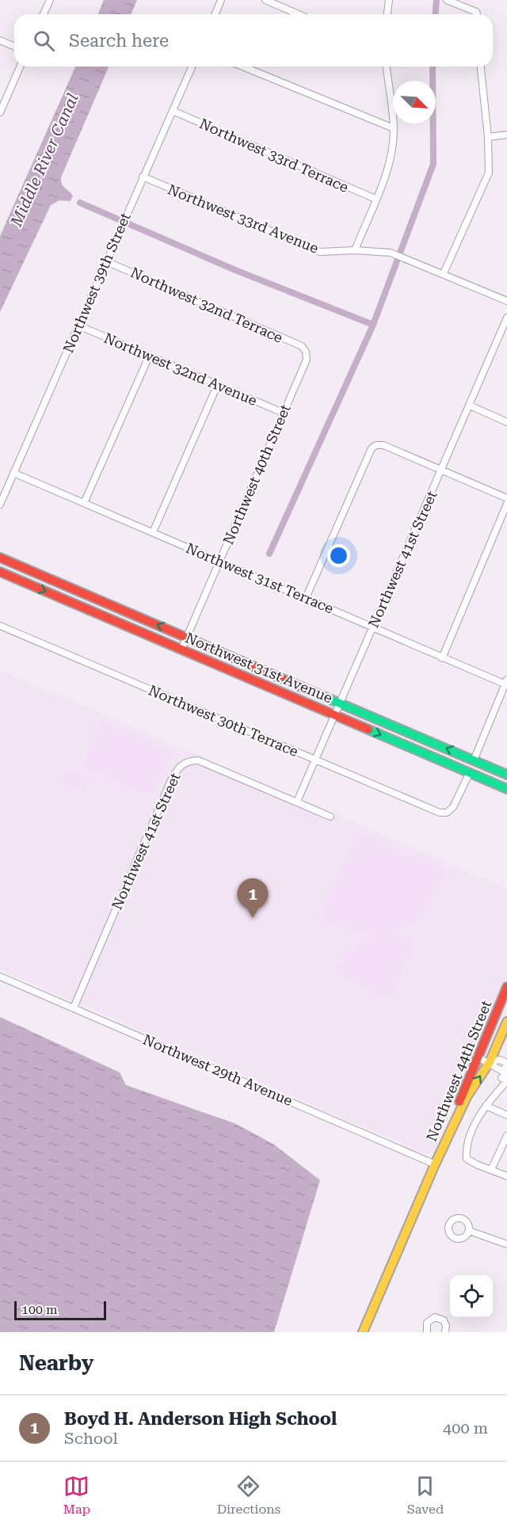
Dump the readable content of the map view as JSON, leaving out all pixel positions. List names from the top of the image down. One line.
{"streets":{"main road":["Northwest 31st Avenue","Northwest 44th Street"],"street":["Northwest 33rd Terrace","Northwest 33rd Avenue","Northwest 39th Street","Northwest 32nd Terrace","Northwest 32nd Avenue","Northwest 40th Street","Northwest 41st Street","Northwest 31st Terrace","Northwest 30th Terrace","Northwest 29th Avenue"]},"crossings":[["Northwest 33rd Terrace","Northwest 39th Street"],["Northwest 33rd Avenue","Northwest 39th Street"],["Northwest 39th Street","Northwest 32nd Terrace"],["Northwest 39th Street","Northwest 32nd Avenue"],["Northwest 39th Street","Northwest 31st Terrace"],["Northwest 32nd Terrace","Northwest 40th Street"],["Northwest 32nd Avenue","Northwest 40th Street"],["Northwest 40th Street","Northwest 31st Terrace"],["Northwest 40th Street","Northwest 31st Avenue"],["Northwest 41st Street","Northwest 31st Terrace"],["Northwest 41st Street","Northwest 31st Avenue"],["Northwest 41st Street","Northwest 30th Terrace"],["Northwest 41st Street","Northwest 29th Avenue"],["Northwest 31st Avenue","Northwest 30th Terrace"],["Northwest 29th Avenue","Northwest 44th Street"]],"water":["Middle River Canal"],"scale_bar":"100 m","north":"bottom right","page":{"search":"Search here","pins":"1","scale":"100 m","heading":"Nearby","list":[{"mark":"1","name":"Boyd H. Anderson High School","note":"School","value":"400 m"}],"nav":["Map","Directions","Saved"]}}
